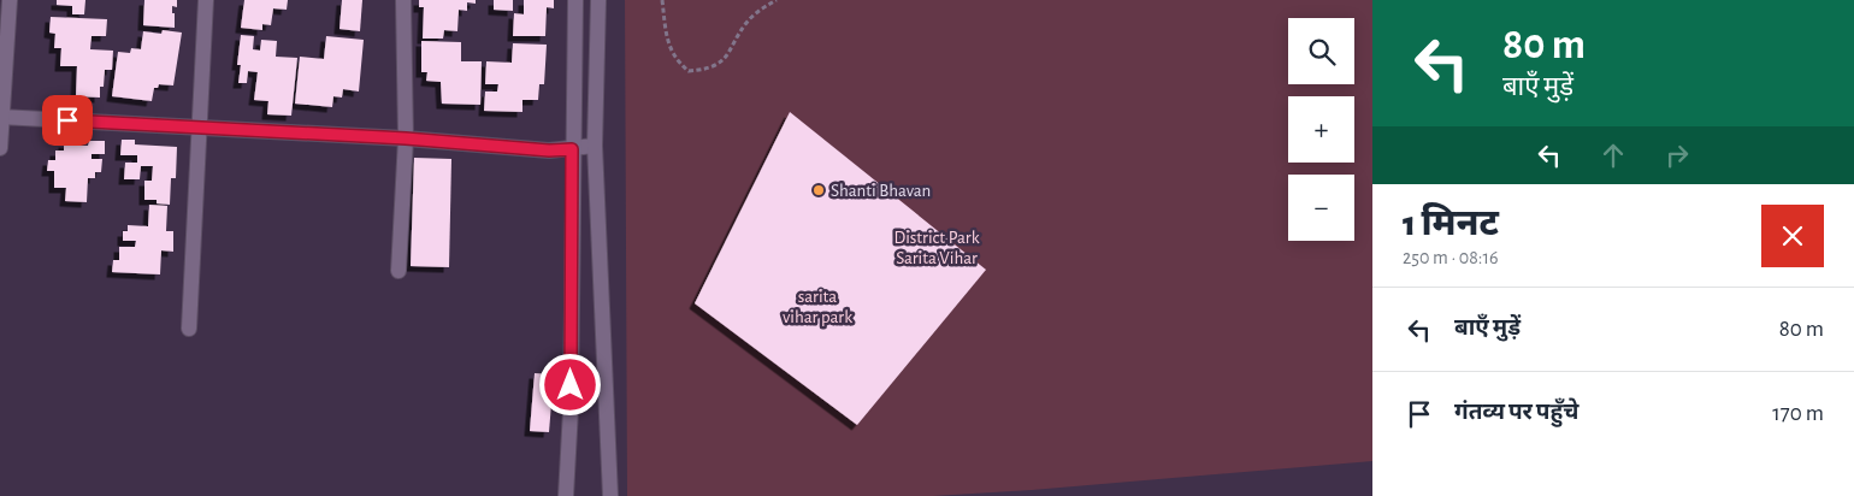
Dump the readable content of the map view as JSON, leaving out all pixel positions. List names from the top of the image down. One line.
{"parks":["District Park Sarita Vihar","sarita vihar park"],"places":["Shanti Bhavan"],"page":{"turn":["80 m","बाएँ मुड़ें"],"map_buttons":["+","−"],"heading":["1 मिनट","250 m · 08:16"],"list":[{"name":"बाएँ मुड़ें","value":"80 m"},{"name":"गंतव्य पर पहुँचे","value":"170 m"}]}}
